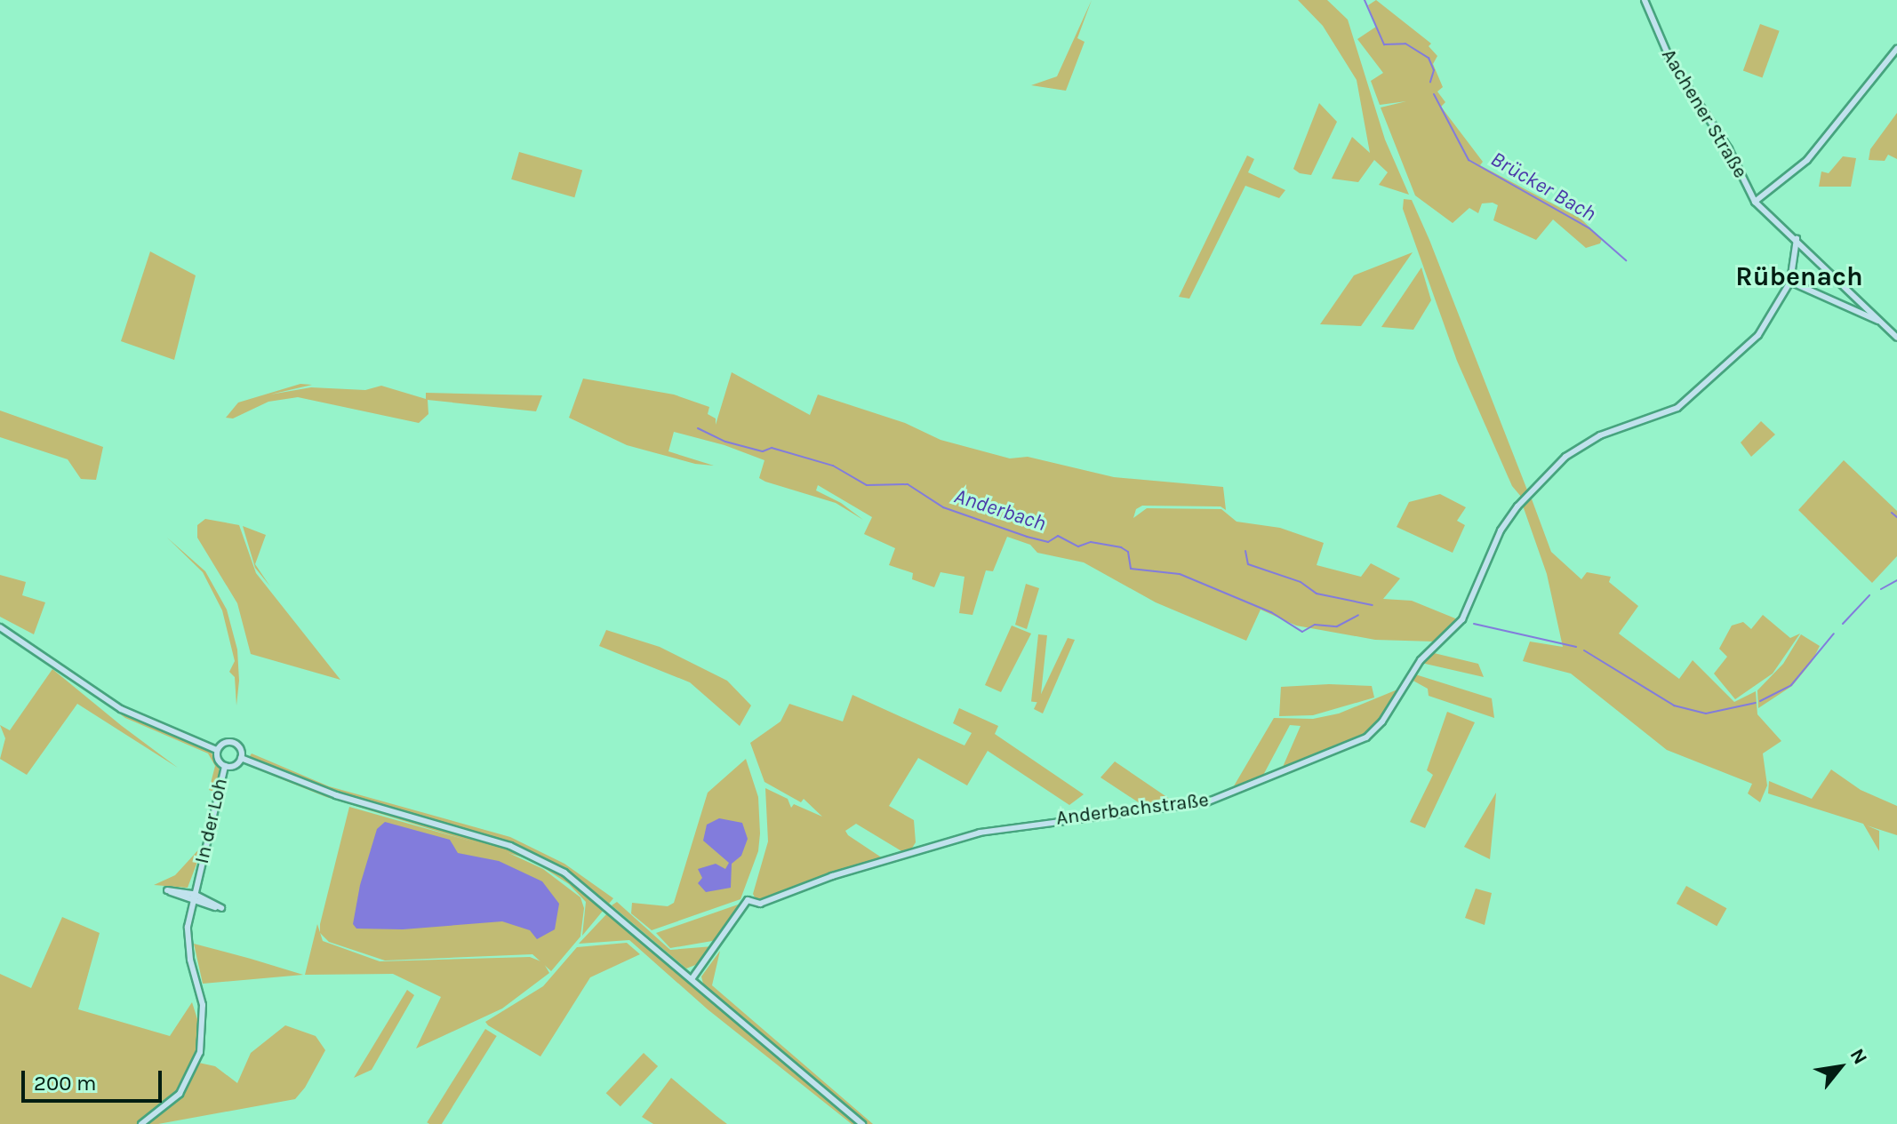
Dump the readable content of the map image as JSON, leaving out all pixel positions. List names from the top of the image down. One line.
{"streets":{"main road":["Aachener Straße","Anderbachstraße","In der Loh"]},"crossings":[["Aachener Straße","Anderbachstraße"]],"districts":["Rübenach"],"water":["Brücker Bach","Anderbach"],"scale_bar":"200 m","north":"top right"}
